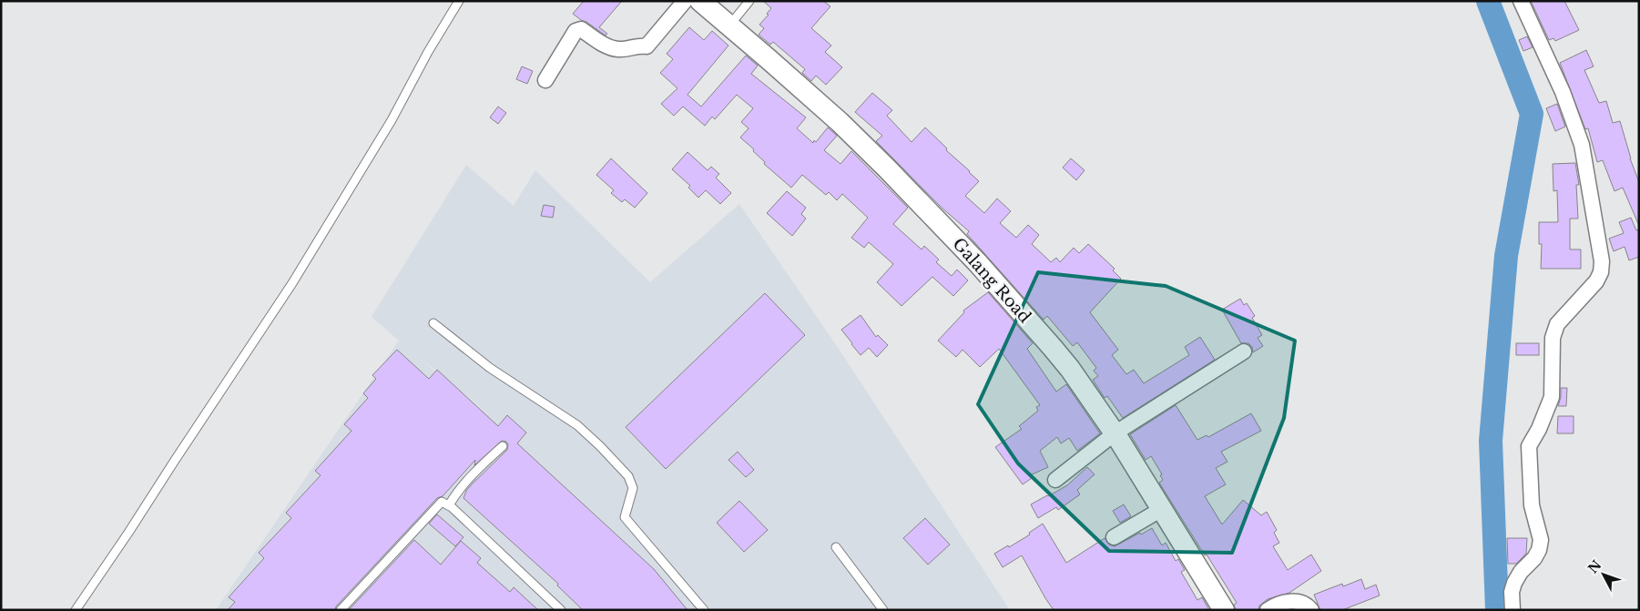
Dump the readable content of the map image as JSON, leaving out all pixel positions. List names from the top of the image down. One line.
{"streets":{"street":["Galang Road"]},"north":"top left"}
